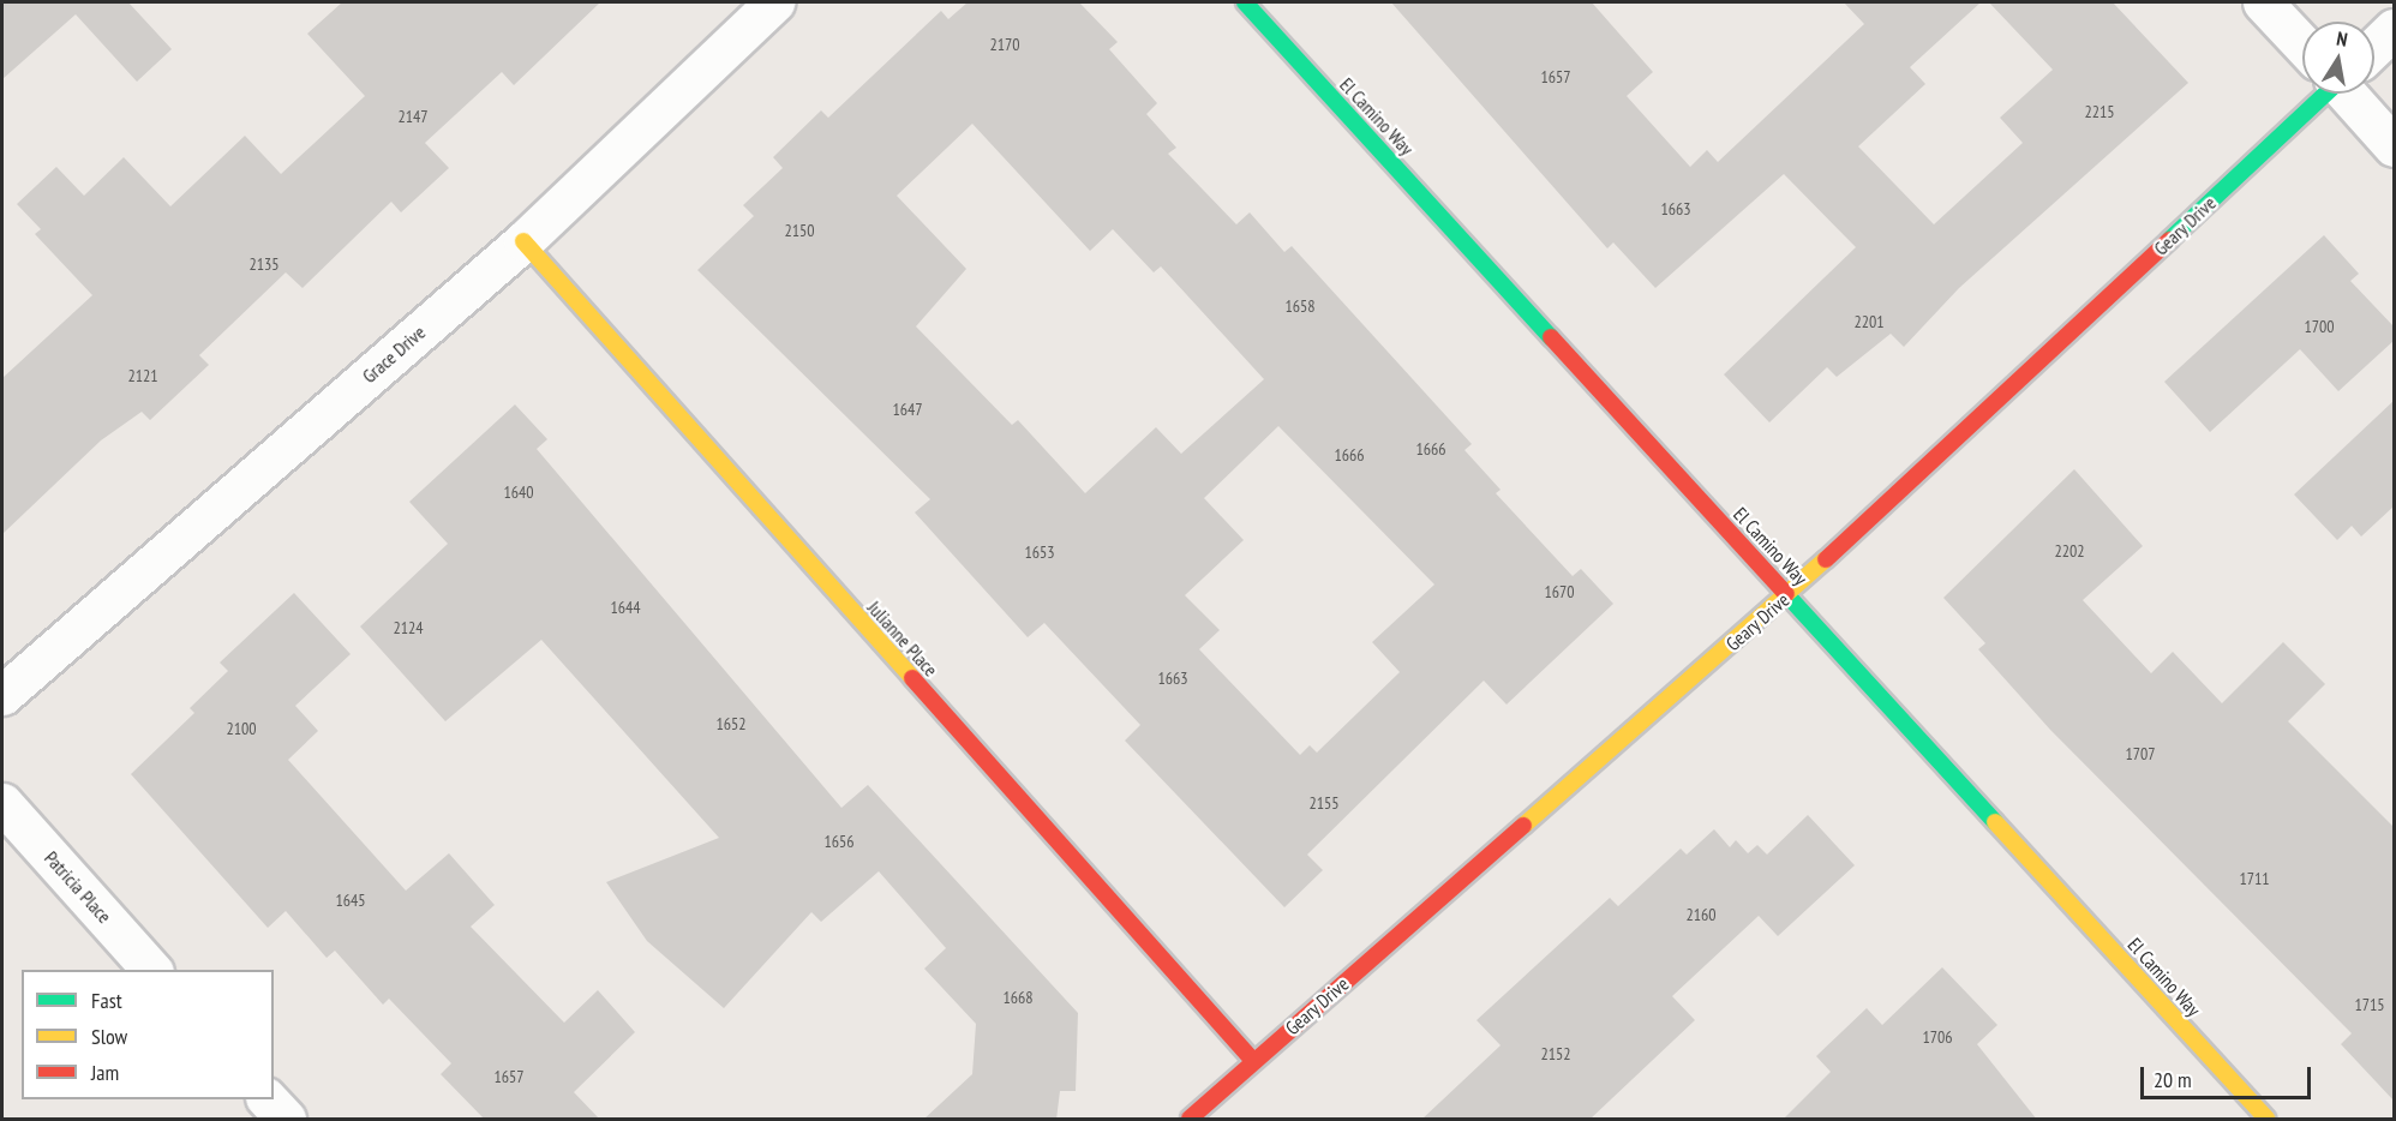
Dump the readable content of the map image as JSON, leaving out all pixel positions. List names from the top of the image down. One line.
{"streets":{"street":["El Camino Way","Geary Drive","Grace Drive","Julianne Place","Patricia Place"]},"crossings":[["El Camino Way","Geary Drive"],["Geary Drive","Julianne Place"],["Grace Drive","Julianne Place"]],"house_numbers":["2170","1657","2215","2147","1663","2150","2135","1658","2201","1700","2121","1647","1666","1666","1640","2202","1653","1670","1644","2124","1663","1652","2100","1707","2155","1656","1711","1645","2160","1668","1715","1706","2152","1657"],"legend":["Fast","Slow","Jam"],"scale_bar":"20 m","north":"top"}
